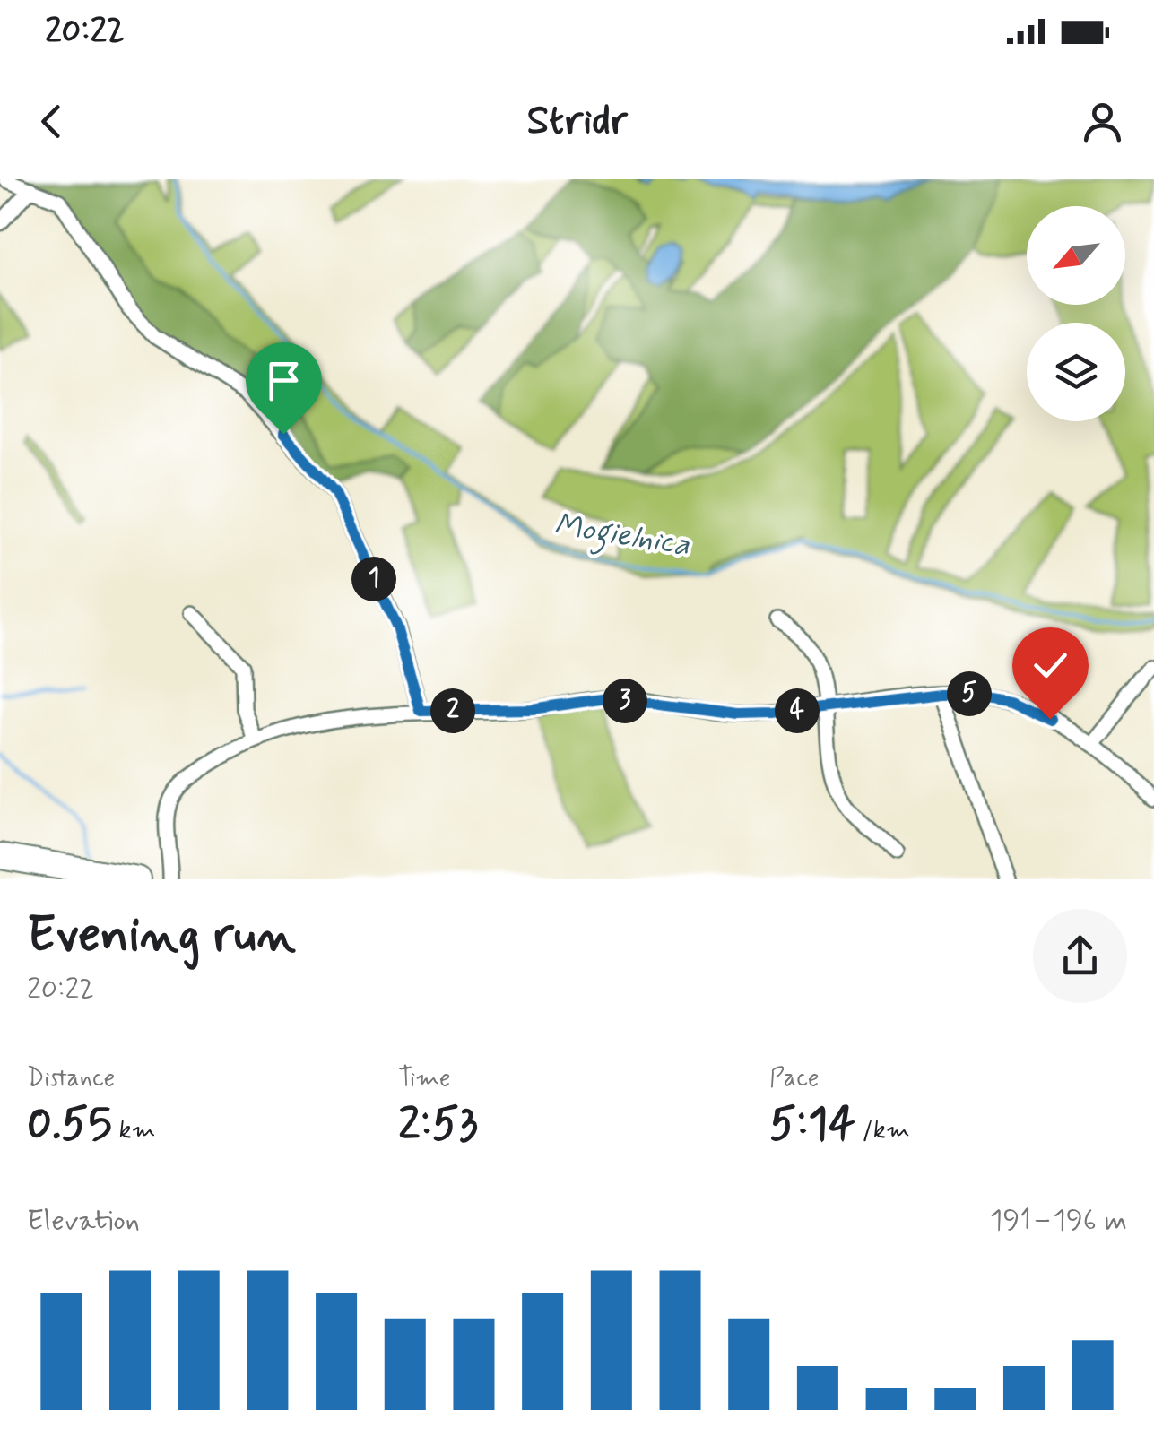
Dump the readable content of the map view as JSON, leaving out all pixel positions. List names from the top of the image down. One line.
{"water":["Mogielnica"],"north":"bottom left","page":{"status":"20:22","header":"Stridr","pins":["1","5","3","2","4"],"heading":["Evening run","20:22"],"stats":[["Distance","0.55 km"],["Time","2:53"],["Pace","5:14 /km"]],"chart":["Elevation","191–196 m"]}}
